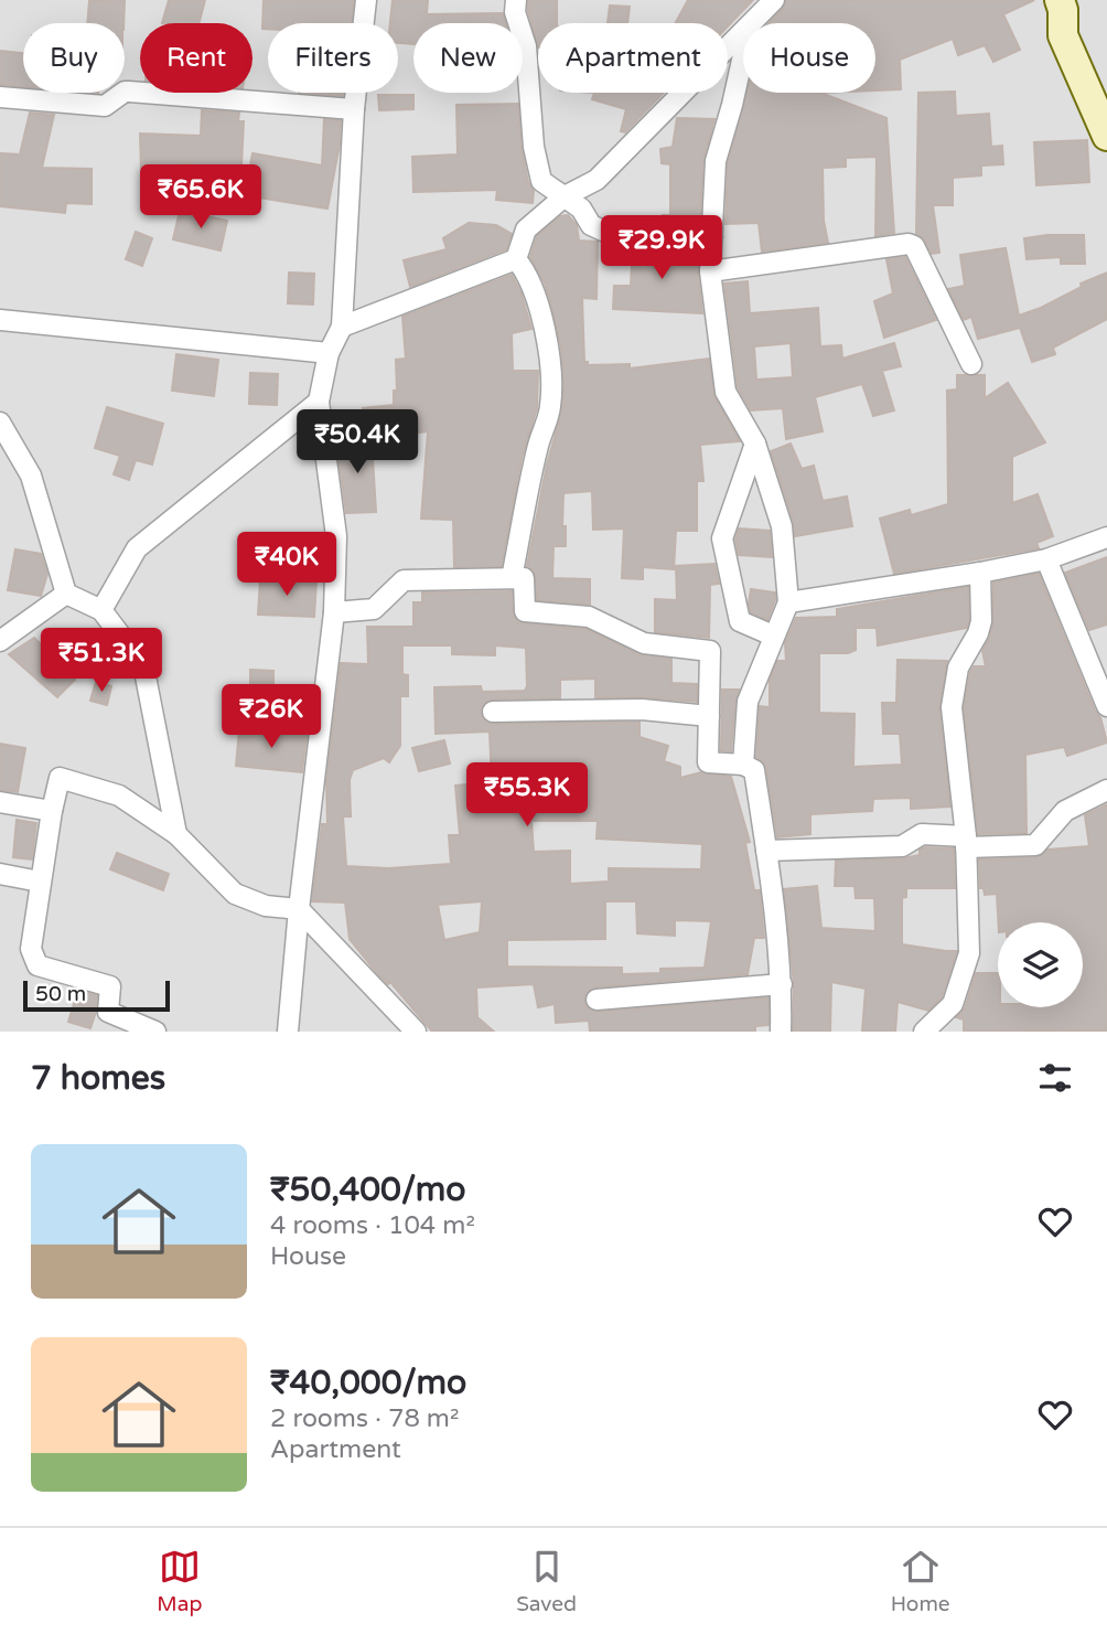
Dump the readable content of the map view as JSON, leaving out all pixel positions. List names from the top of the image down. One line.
{"scale_bar":"50 m","page":{"chip":["Buy","Rent","Filters","New","Apartment","House"],"price":["₹65.6K","₹29.9K","₹50.4K","₹40K","₹51.3K","₹26K","₹55.3K"],"scale":"50 m","heading":"7 homes","list":[{"name":"₹50,400/mo","note":"4 rooms · 104 m² · House"},{"name":"₹40,000/mo","note":"2 rooms · 78 m² · Apartment"}],"tabs":["Map","Saved","Home"]}}
